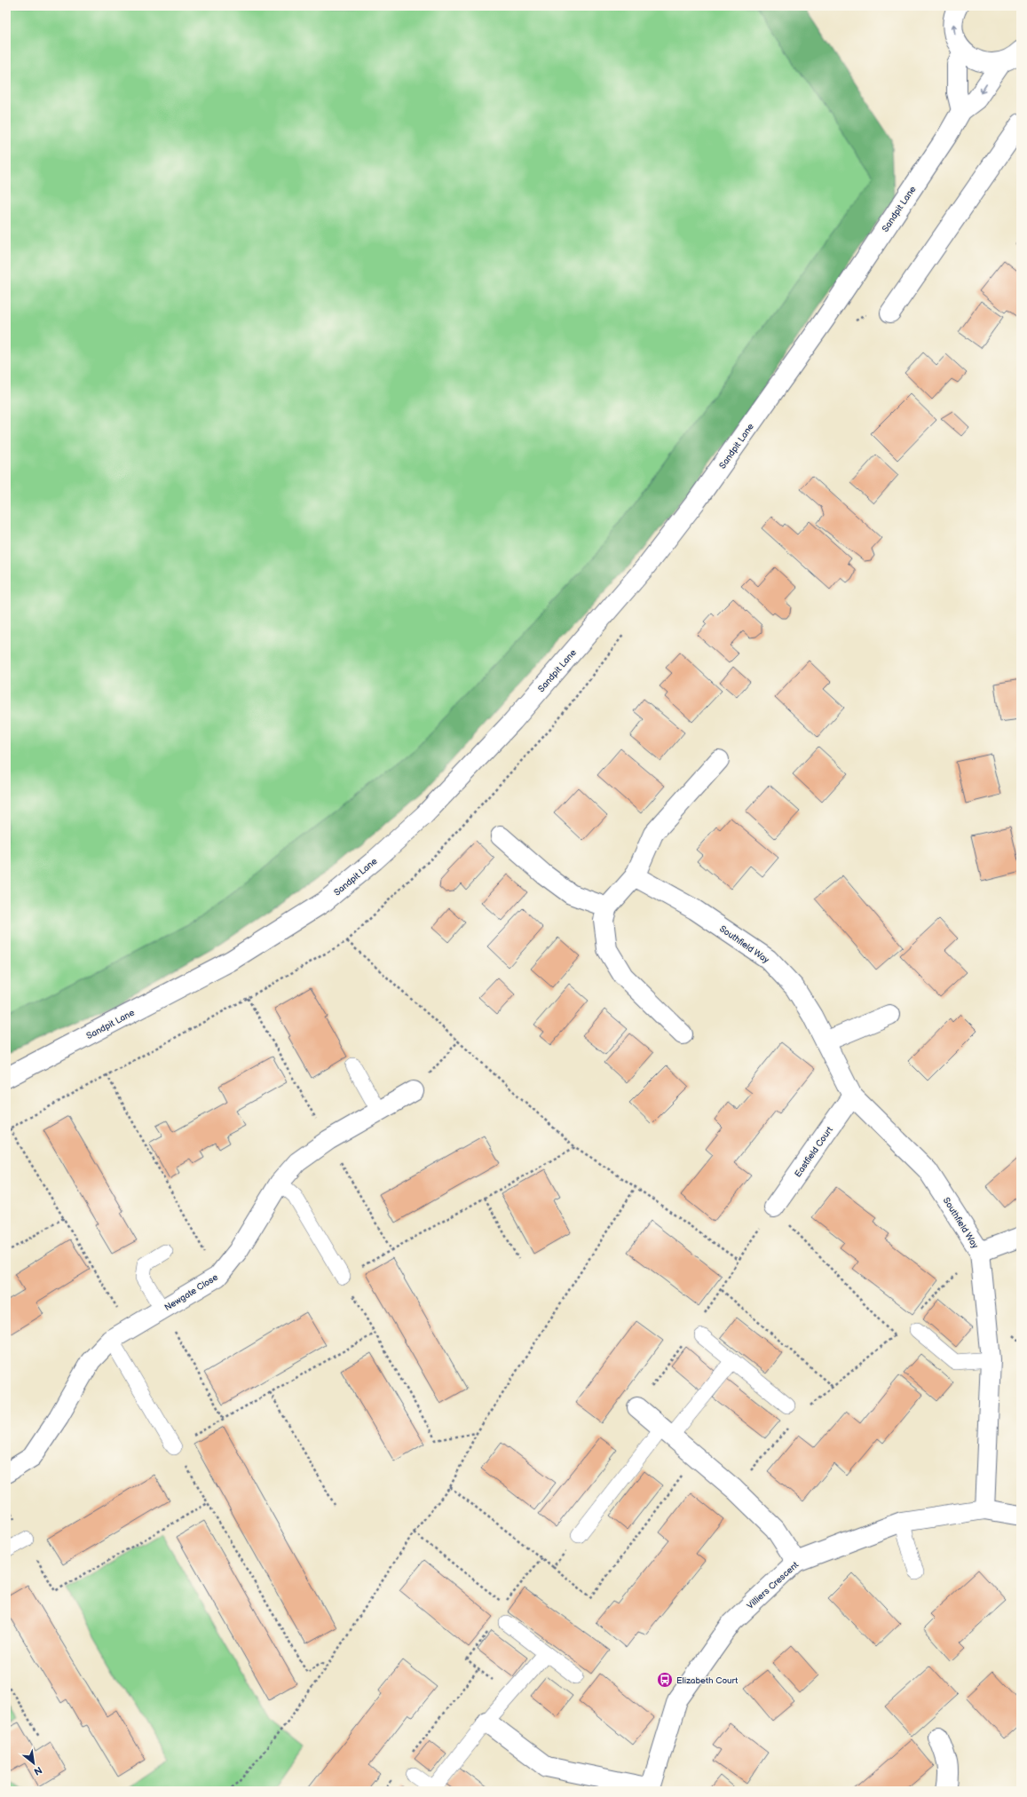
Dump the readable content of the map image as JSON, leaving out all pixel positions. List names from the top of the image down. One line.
{"streets":{"street":["Sandpit Lane","Southfield Way","Eastfield Court","Newgate Close","Villiers Crescent"]},"crossings":[["Southfield Way","Eastfield Court"],["Southfield Way","Villiers Crescent"]],"places":{"bus stop":["Elizabeth Court"]},"north":"bottom right"}
